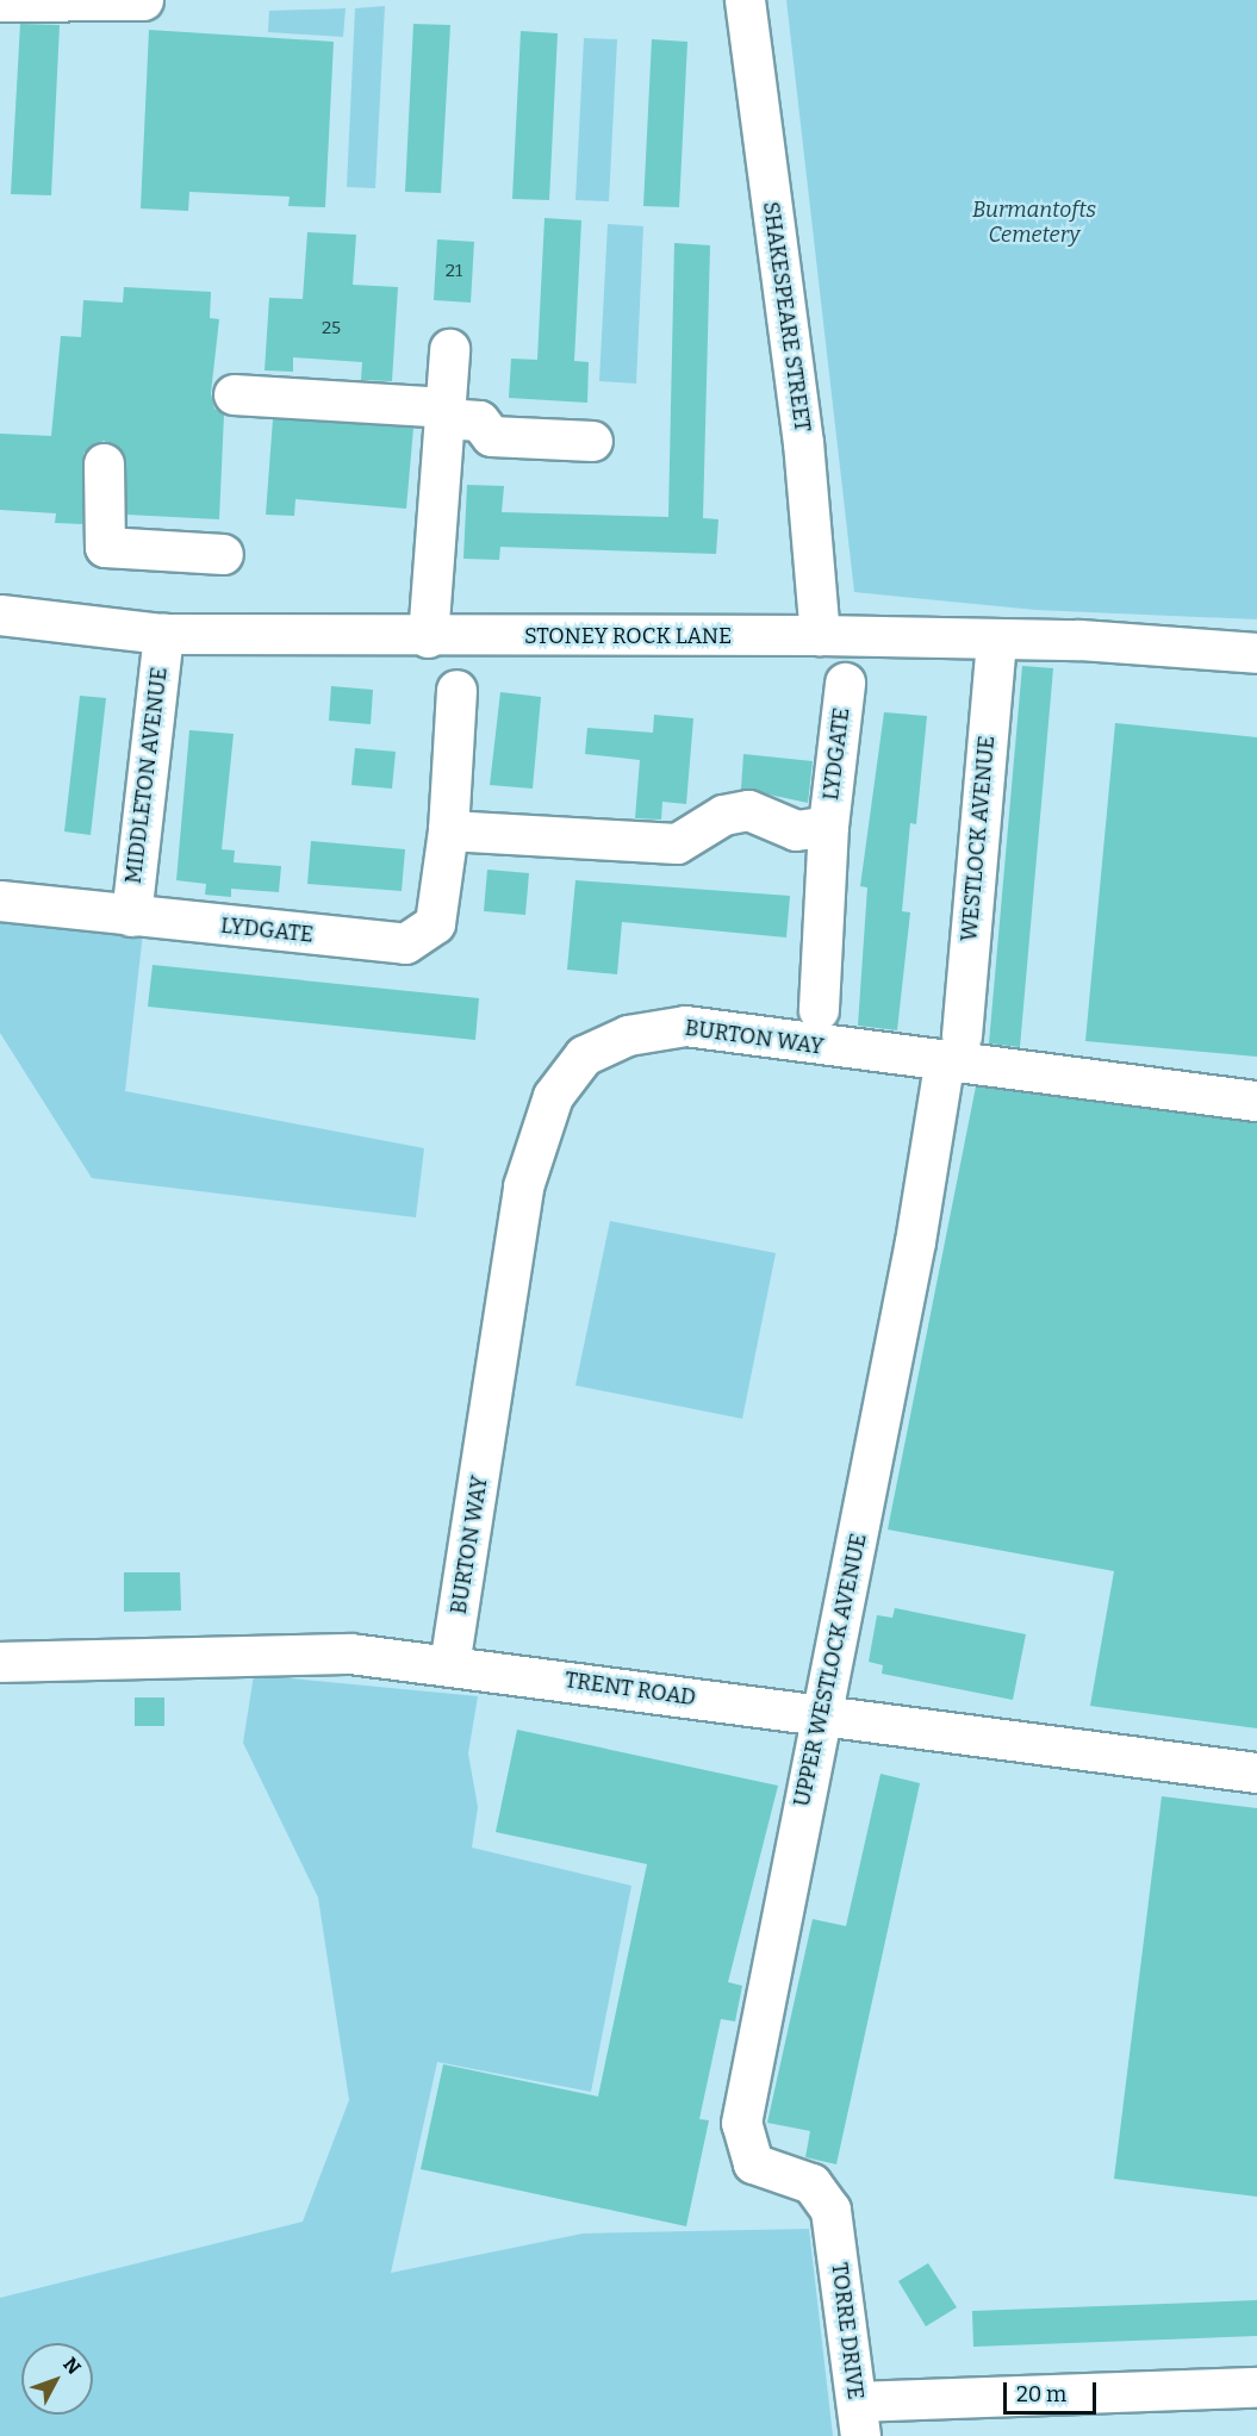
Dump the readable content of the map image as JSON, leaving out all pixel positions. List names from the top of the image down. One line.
{"streets":{"street":["SHAKESPEARE STREET","STONEY ROCK LANE","LYDGATE","MIDDLETON AVENUE","WESTLOCK AVENUE","BURTON WAY","UPPER WESTLOCK AVENUE","TRENT ROAD","TORRE DRIVE"]},"crossings":[["SHAKESPEARE STREET","STONEY ROCK LANE"],["STONEY ROCK LANE","MIDDLETON AVENUE"],["STONEY ROCK LANE","WESTLOCK AVENUE"],["LYDGATE","MIDDLETON AVENUE"],["WESTLOCK AVENUE","BURTON WAY"],["WESTLOCK AVENUE","UPPER WESTLOCK AVENUE"],["BURTON WAY","UPPER WESTLOCK AVENUE"],["BURTON WAY","TRENT ROAD"],["UPPER WESTLOCK AVENUE","TRENT ROAD"],["UPPER WESTLOCK AVENUE","TORRE DRIVE"]],"parks":["Burmantofts Cemetery"],"house_numbers":["21","25"],"scale_bar":"20 m","north":"top right"}
